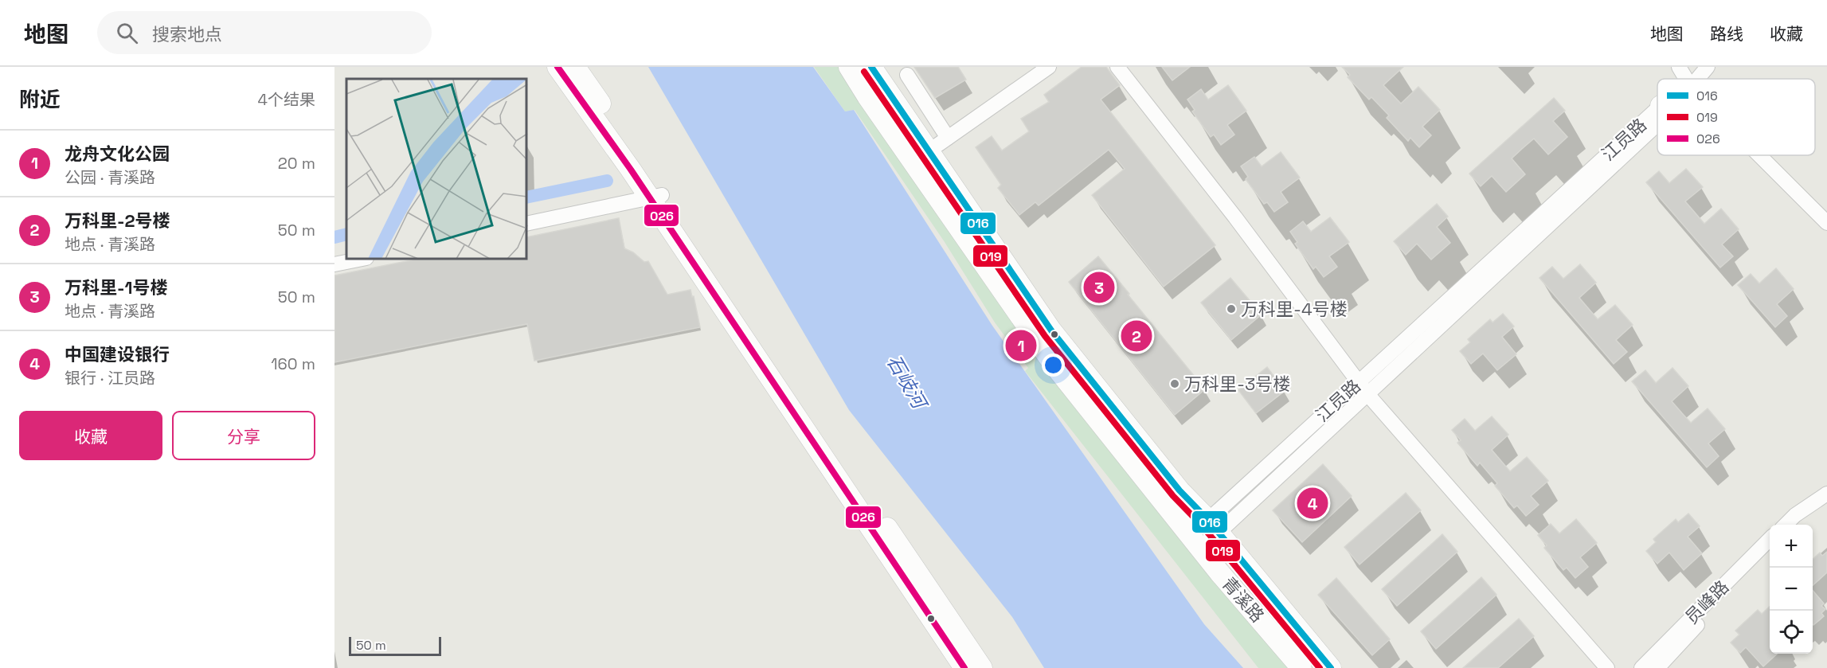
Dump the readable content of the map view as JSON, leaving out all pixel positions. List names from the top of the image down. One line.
{"streets":{"main road":["青溪路"],"street":["江员路","员峰路"]},"crossings":[["江员路","青溪路"]],"water":["石岐河"],"places":["万科里-4号楼","万科里-3号楼"],"lines":["transit line 016","transit line 026","transit line 019"],"legend":["016","019","026"],"scale_bar":"50 m","page":{"header":"地图","search":"搜索地点","nav":["地图","路线","收藏"],"heading":["附近","4个结果"],"list":[{"mark":"1","name":"龙舟文化公园","note":"公园 · 青溪路","value":"20 m"},{"mark":"2","name":"万科里-2号楼","note":"地点 · 青溪路","value":"50 m"},{"mark":"3","name":"万科里-1号楼","note":"地点 · 青溪路","value":"50 m"},{"mark":"4","name":"中国建设银行","note":"银行 · 江员路","value":"160 m"}],"pins":["3","2","1","4"],"buttons":["收藏","分享"],"map_buttons":["+","−"],"scale":"50 m"}}
